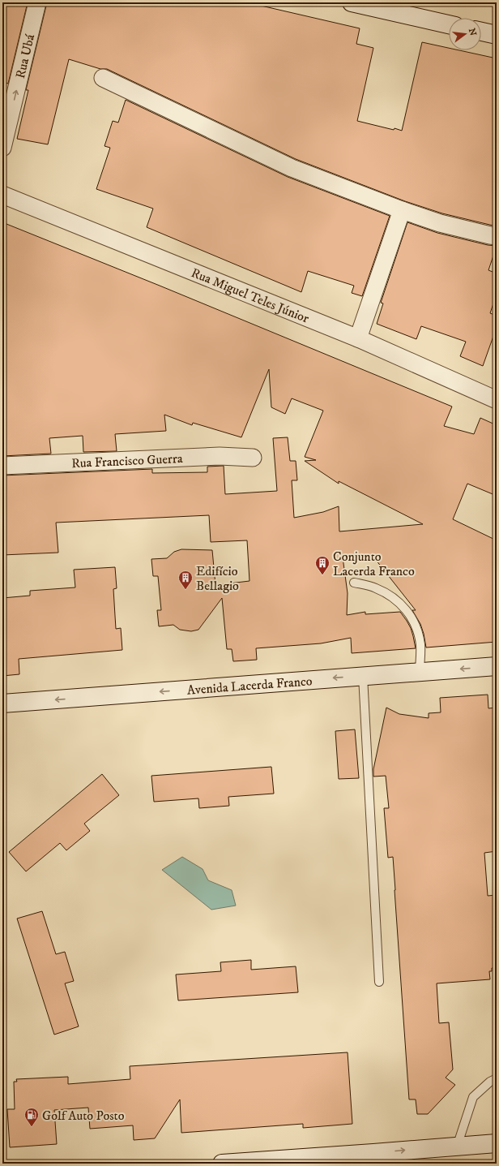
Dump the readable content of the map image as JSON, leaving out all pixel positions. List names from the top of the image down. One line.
{"streets":{"street":["Rua Ubá","Rua Miguel Teles Júnior","Rua Francisco Guerra","Avenida Lacerda Franco"]},"one_way":["Rua Ubá","Avenida Lacerda Franco"],"places":{"building":["Conjunto Lacerda Franco","Edifício Bellagio"],"fuel station":["Golf Auto Posto"]},"north":"right"}
